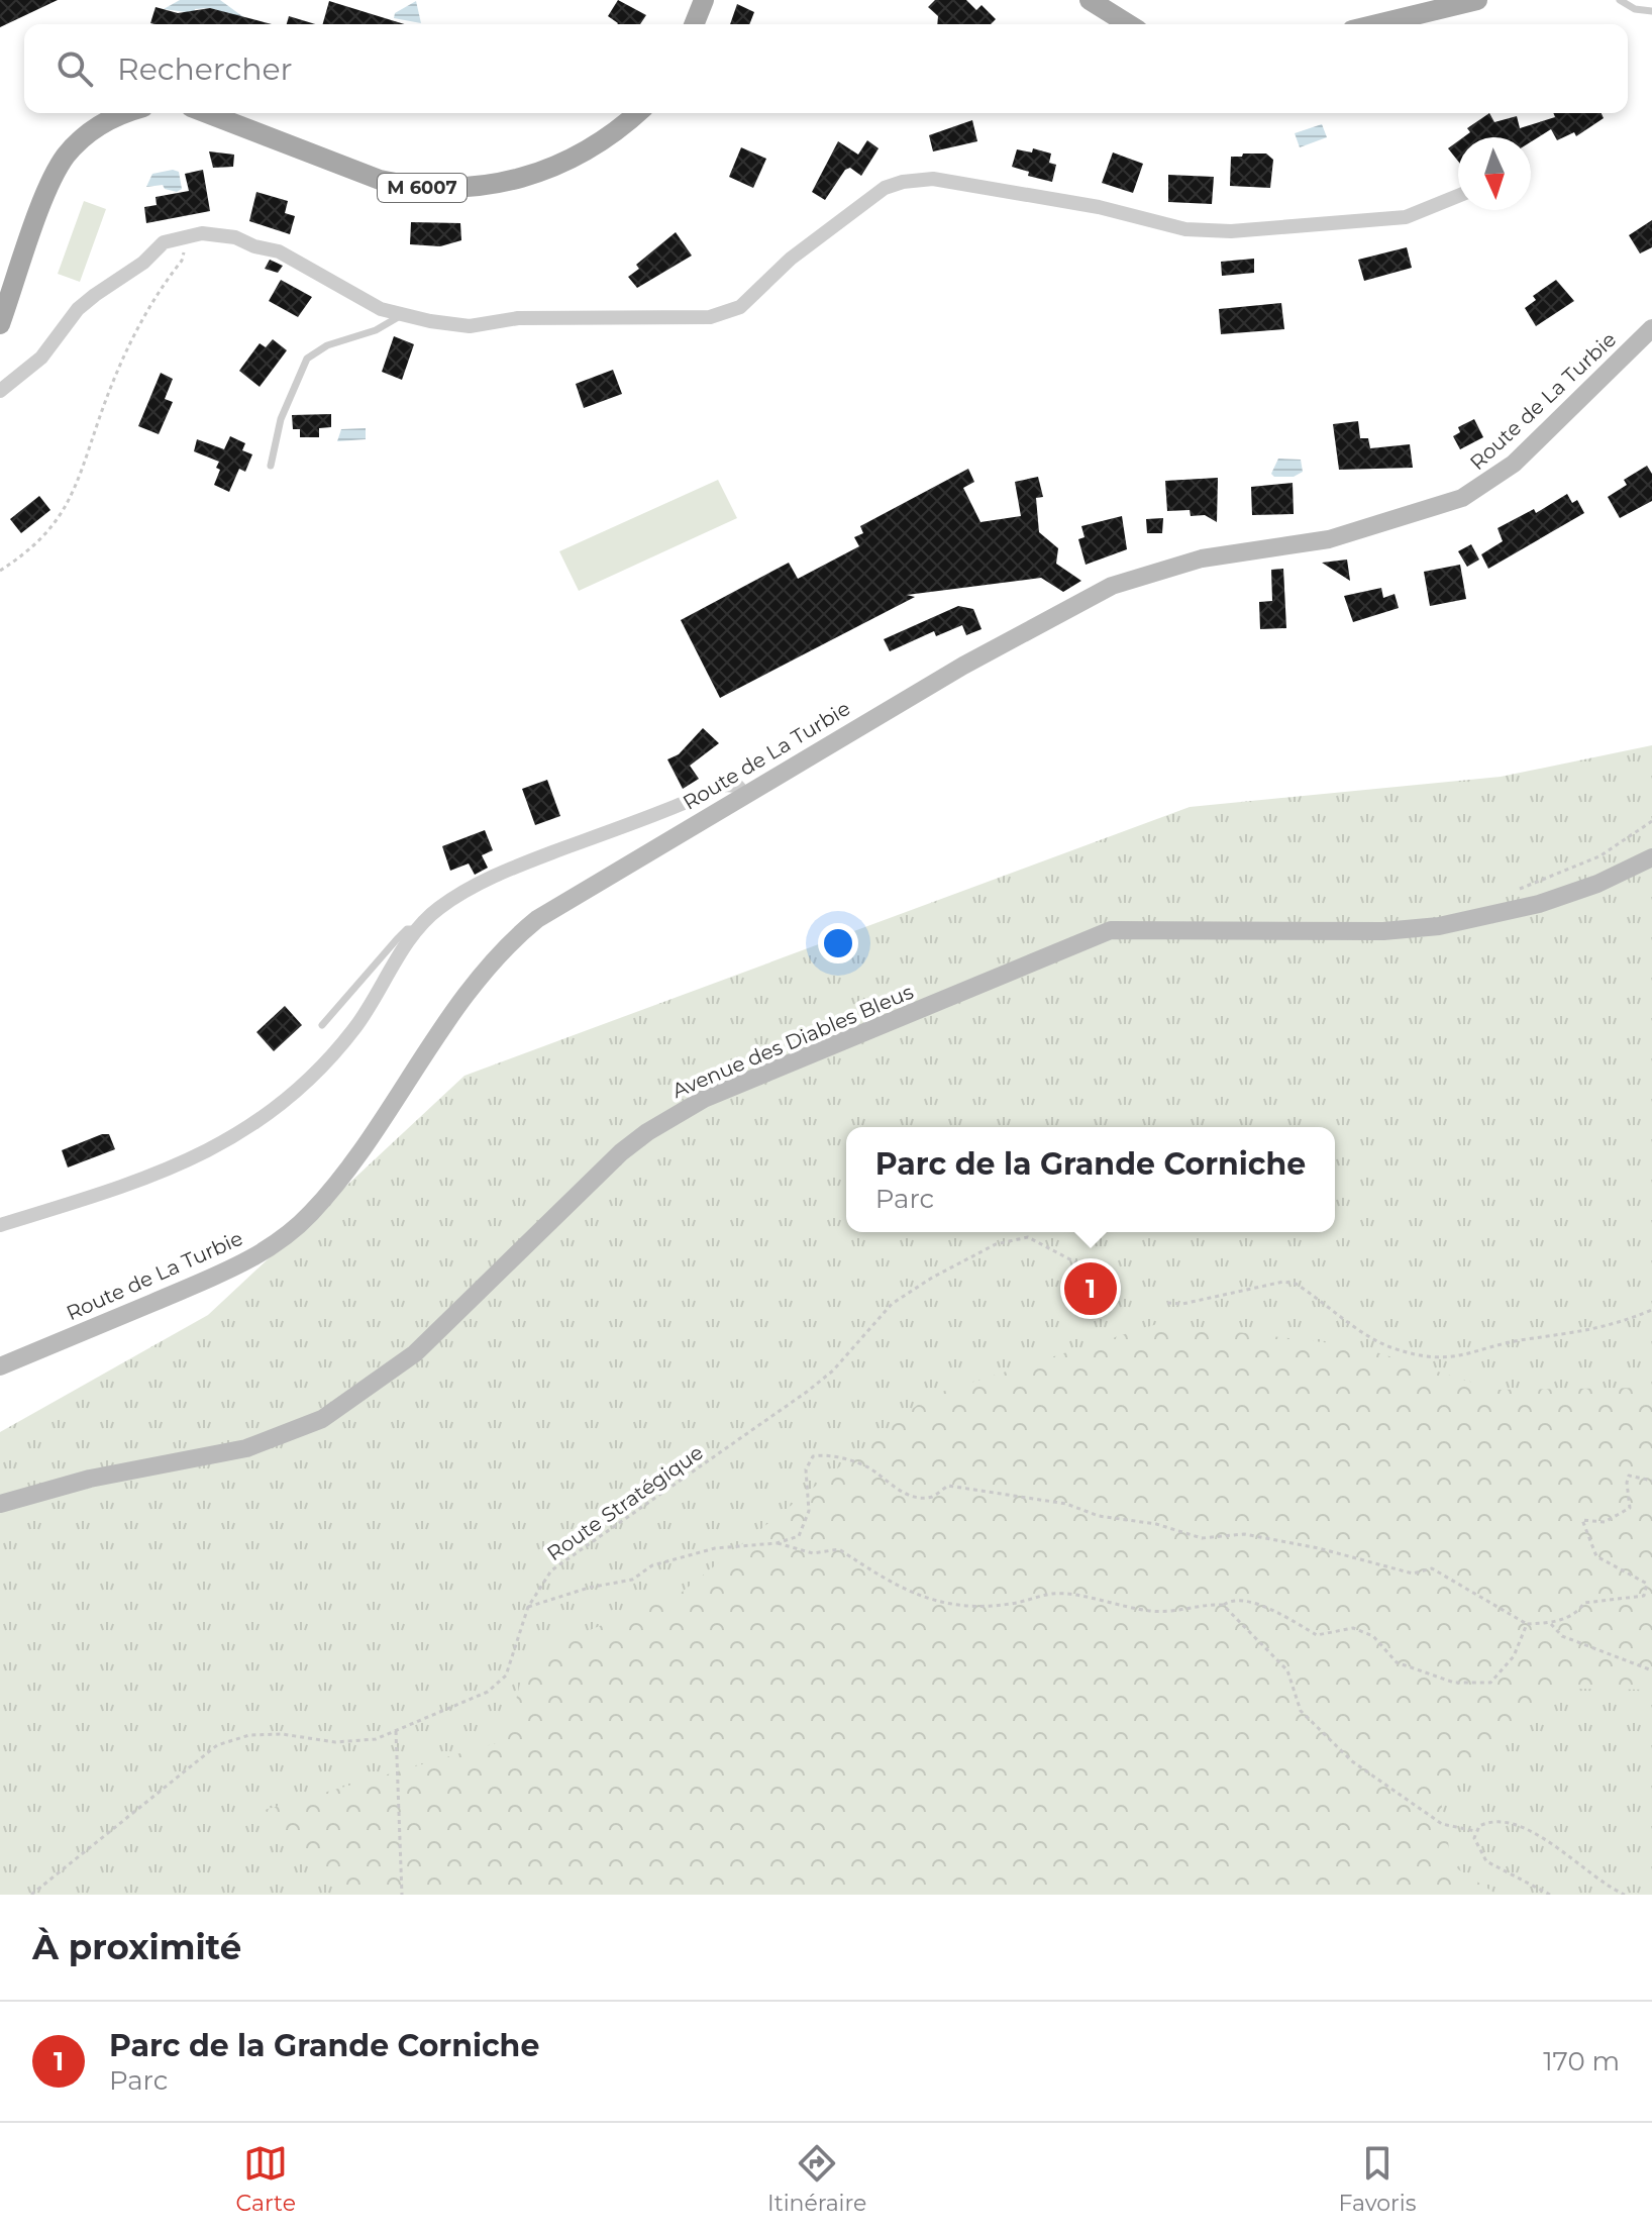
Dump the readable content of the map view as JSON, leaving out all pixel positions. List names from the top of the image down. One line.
{"streets":{"main road":["M 6007","Route de La Turbie","Avenue des Diables Bleus"],"path":["Route Stratégique"]},"north":"bottom","page":{"search":"Rechercher","popup":["Parc de la Grande Corniche","Parc"],"pins":"1","heading":"À proximité","list":[{"mark":"1","name":"Parc de la Grande Corniche","note":"Parc","value":"170 m"}],"nav":["Carte","Itinéraire","Favoris"]}}
